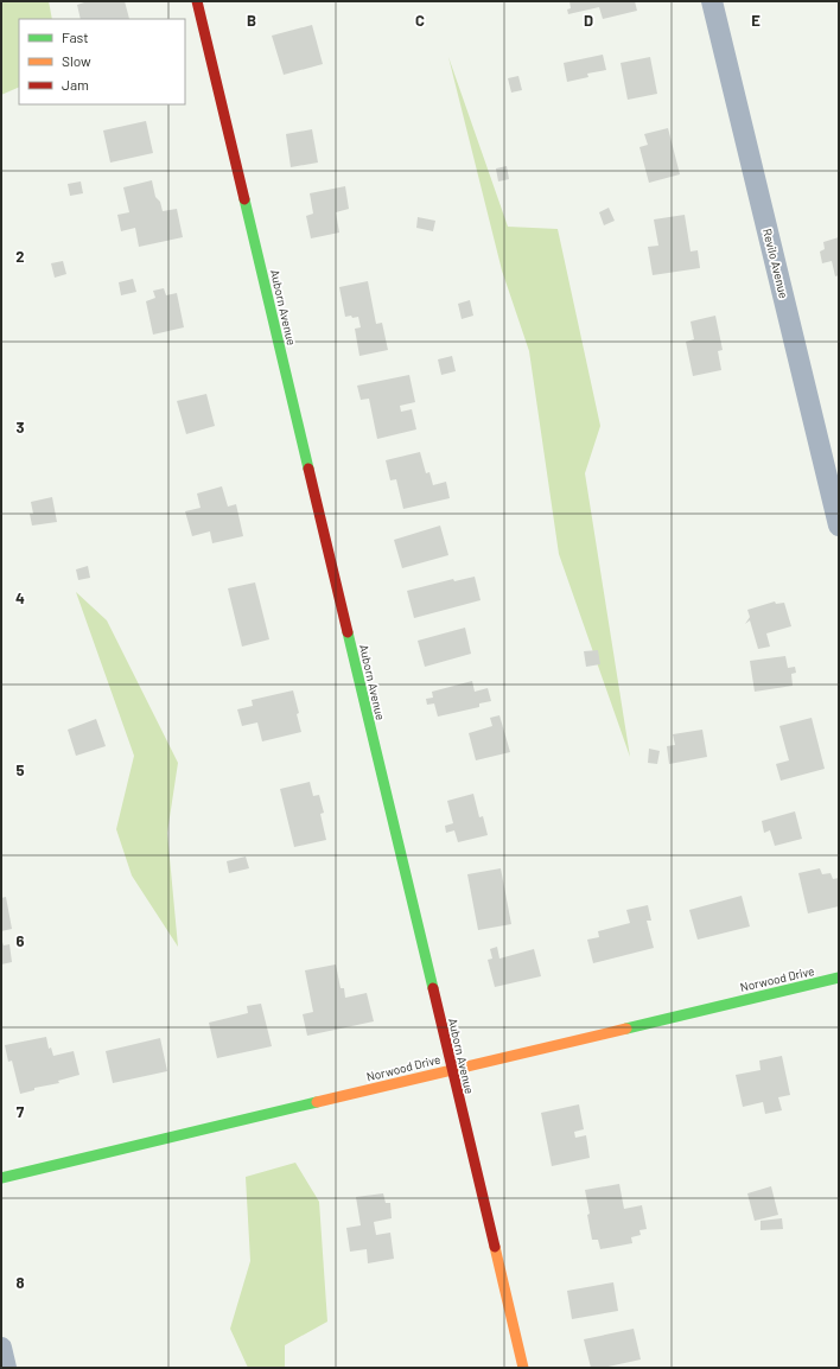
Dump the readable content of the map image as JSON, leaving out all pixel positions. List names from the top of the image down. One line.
{"streets":{"street":["Revilo Avenue","Auborn Avenue","Norwood Drive"]},"crossings":[["Auborn Avenue","Norwood Drive"]],"legend":["Fast","Slow","Jam"],"grid":{"columns":["B","C","D","E"],"rows":["2","3","4","5","6","7","8"]}}
